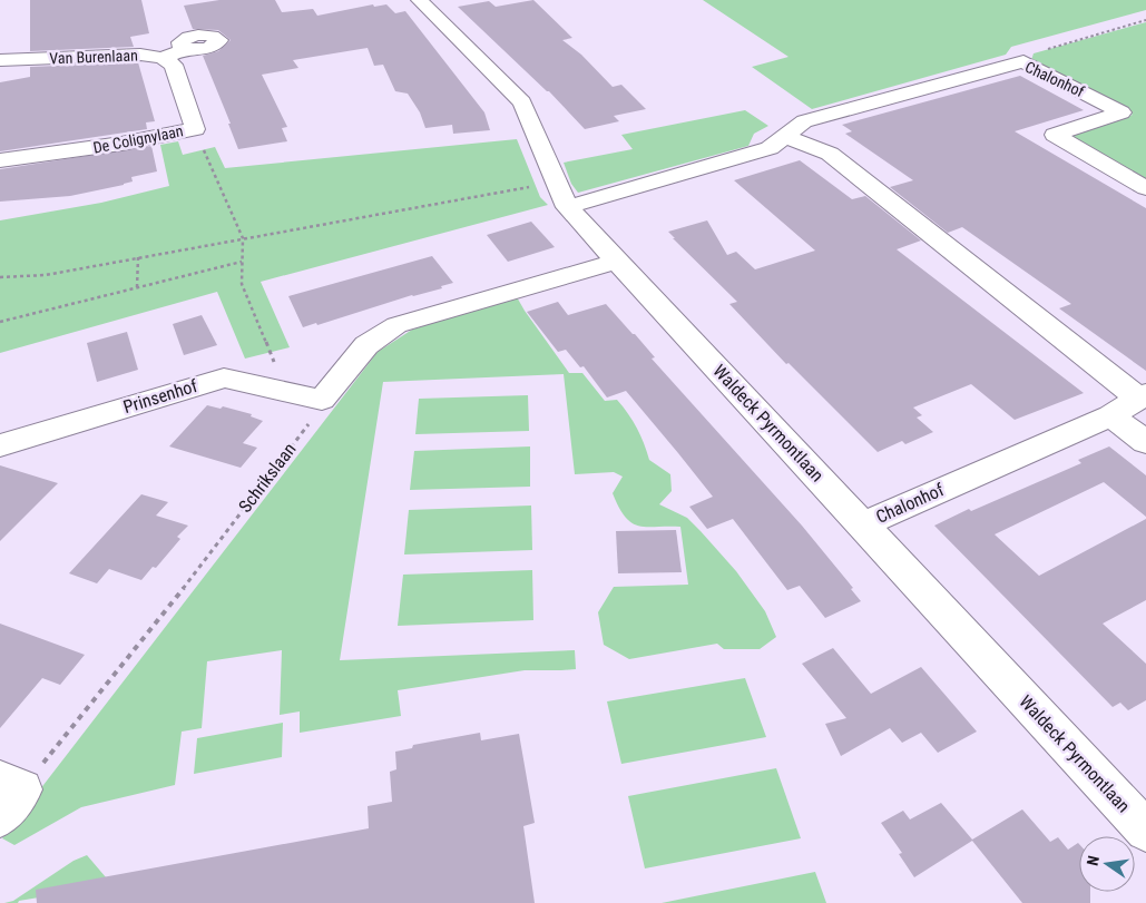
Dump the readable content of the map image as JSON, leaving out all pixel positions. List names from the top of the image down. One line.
{"streets":{"street":["Van Burenlaan","Chalonhof","De Colignylaan","Prinsenhof","Waldeck Pyrmontlaan"],"path":["Schrikslaan"]},"crossings":[["Van Burenlaan","De Colignylaan"],["Chalonhof","Waldeck Pyrmontlaan"],["Prinsenhof","Schrikslaan"]],"north":"left"}
